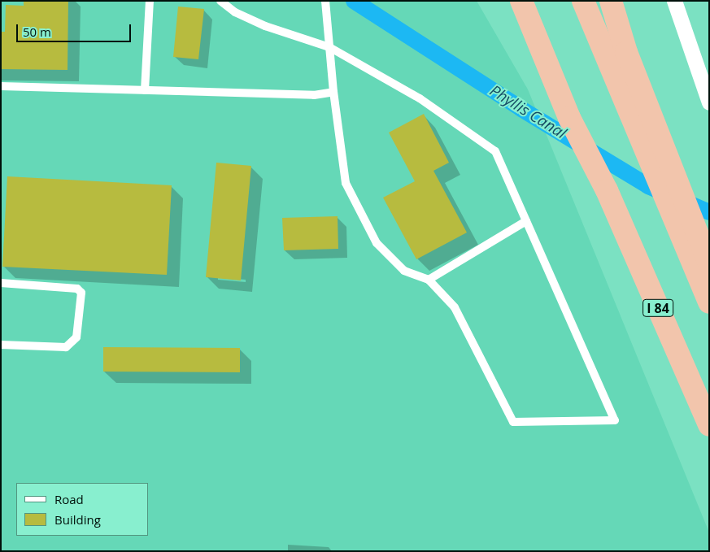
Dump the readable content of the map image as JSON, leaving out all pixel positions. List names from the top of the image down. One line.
{"streets":{"highway":["I 84"]},"water":["Phyllis Canal"],"legend":["Road","Building"],"scale_bar":"50 m"}
